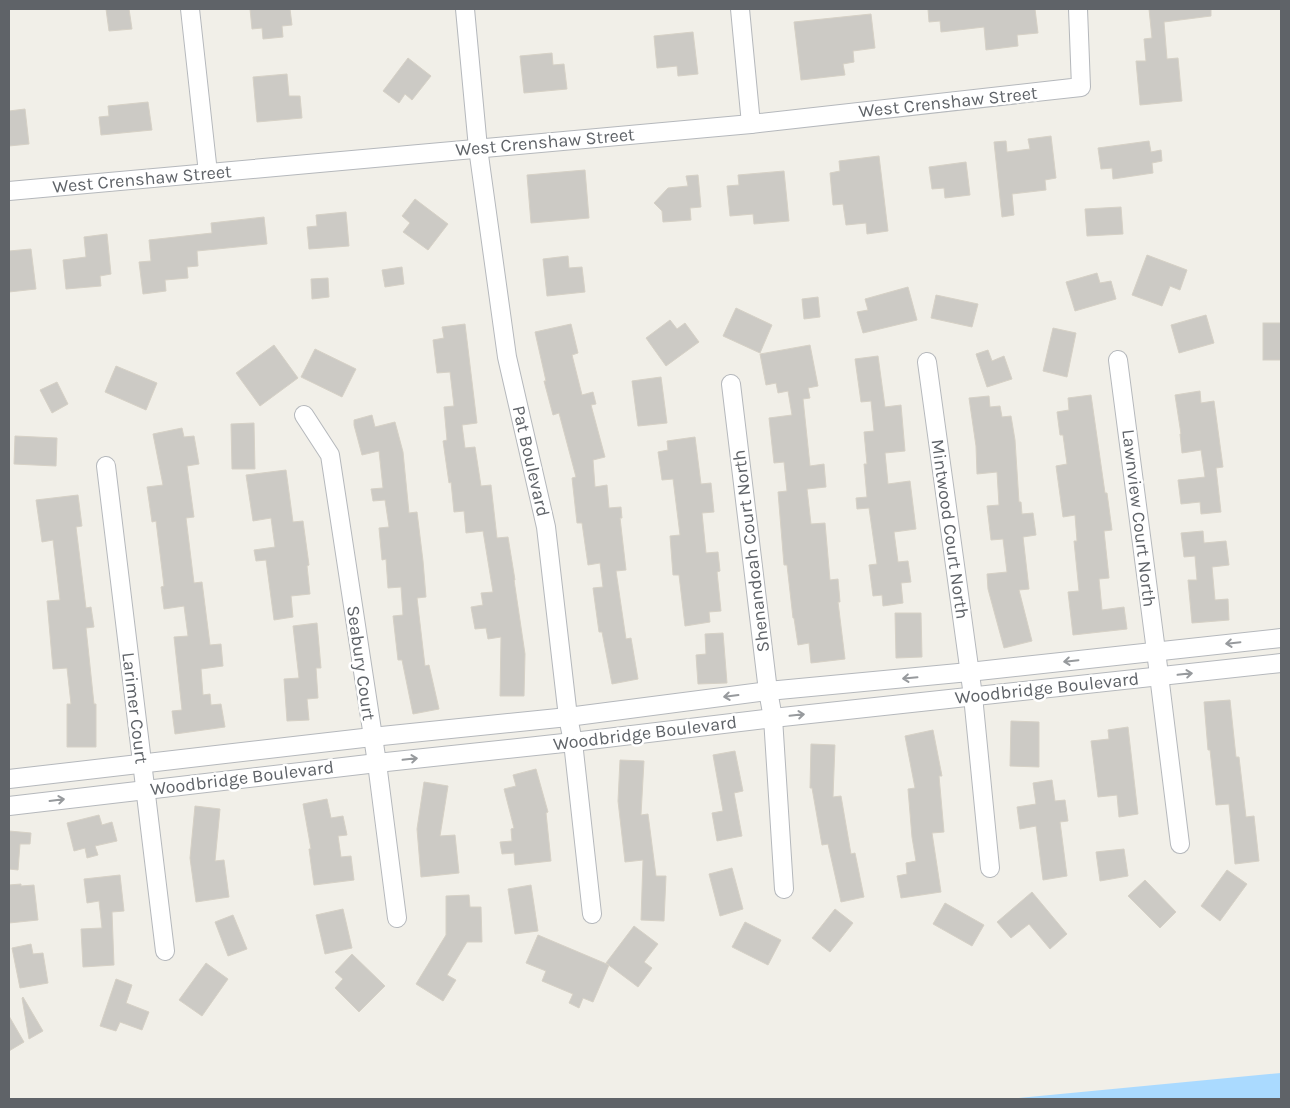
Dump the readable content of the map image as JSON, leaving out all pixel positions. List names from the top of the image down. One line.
{"streets":{"street":["West Crenshaw Street","Pat Boulevard","Lawnview Court North","Mintwood Court North","Shenandoah Court North","Seabury Court","Woodbridge Boulevard","Larimer Court"]},"crossings":[["West Crenshaw Street","Pat Boulevard"],["Pat Boulevard","Woodbridge Boulevard"],["Lawnview Court North","Woodbridge Boulevard"],["Mintwood Court North","Woodbridge Boulevard"],["Shenandoah Court North","Woodbridge Boulevard"],["Seabury Court","Woodbridge Boulevard"],["Woodbridge Boulevard","Larimer Court"]]}
